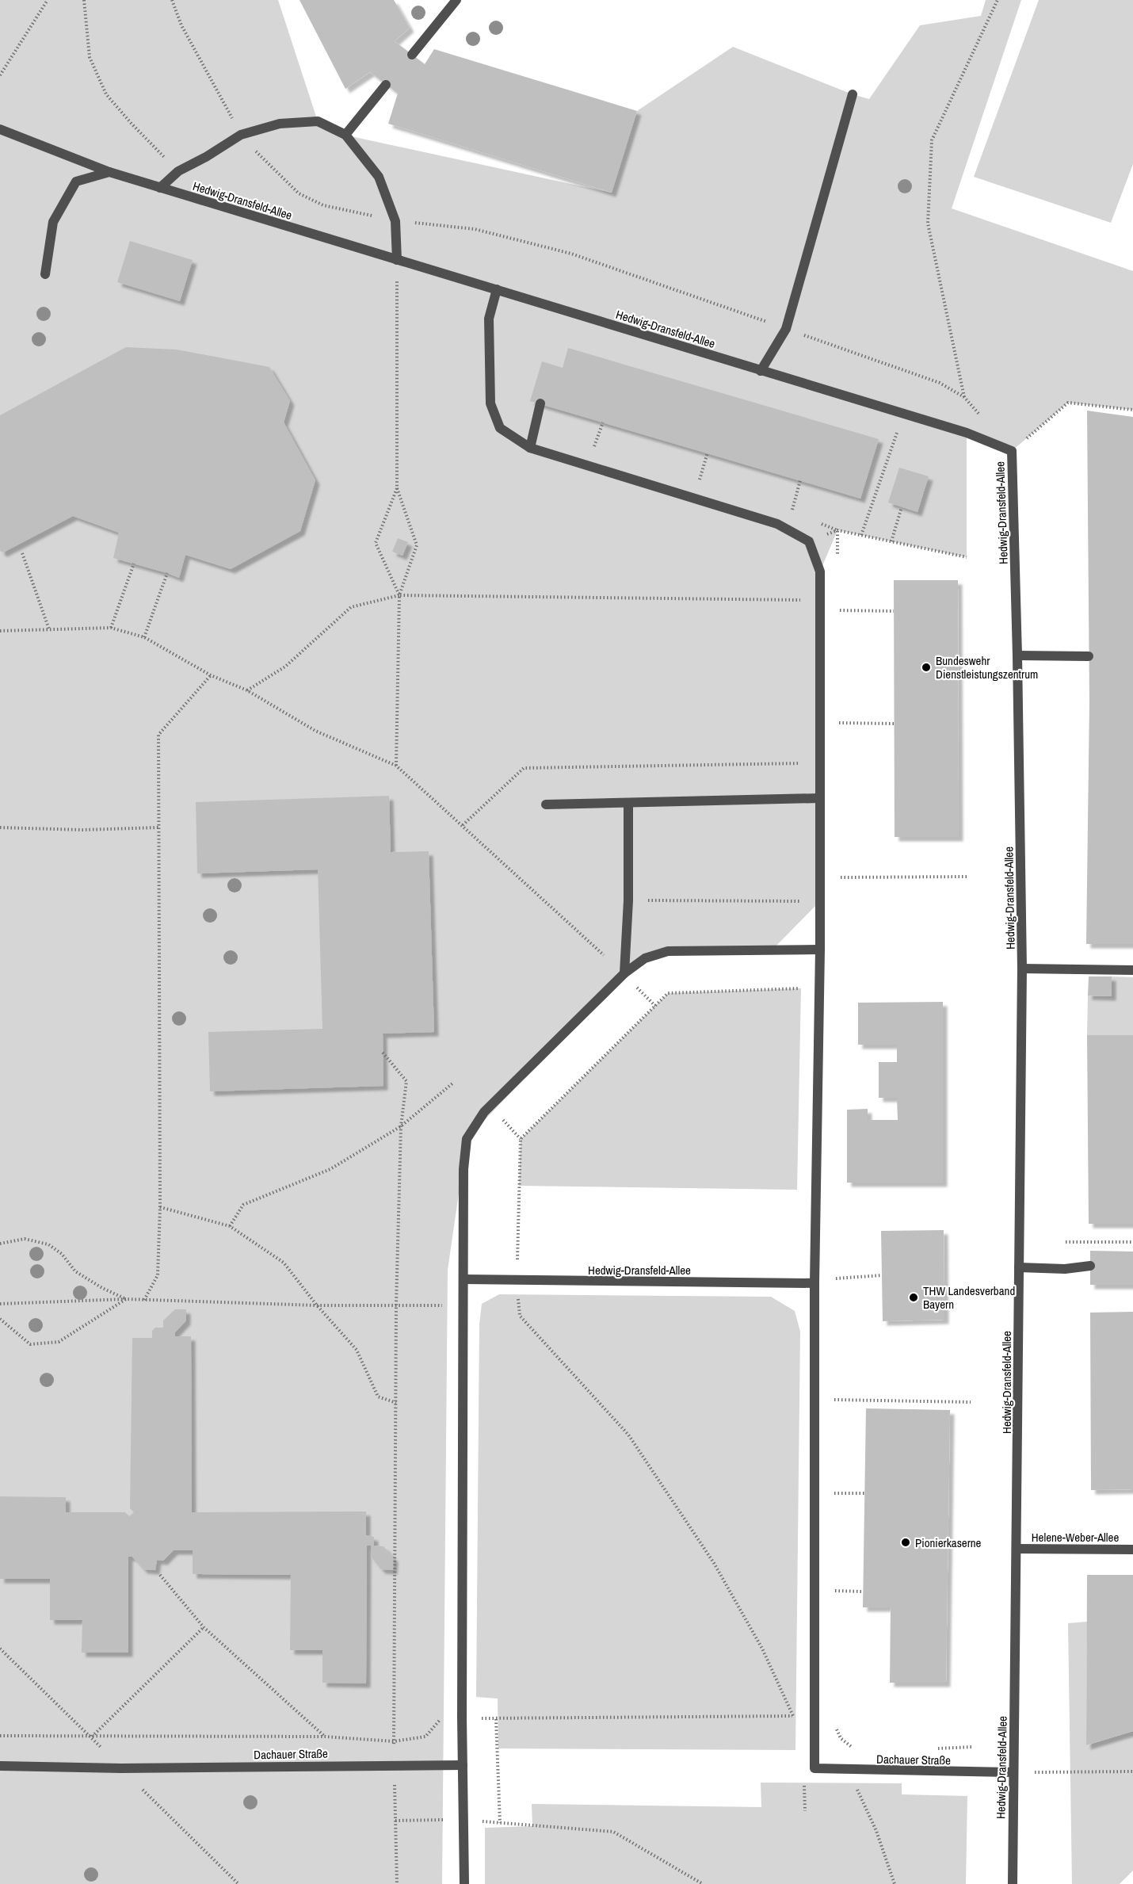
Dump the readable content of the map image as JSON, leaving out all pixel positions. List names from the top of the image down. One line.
{"streets":{"street":["Hedwig-Dransfeld-Allee","Helene-Weber-Allee","Dachauer Straße"]},"crossings":[["Hedwig-Dransfeld-Allee","Helene-Weber-Allee"],["Hedwig-Dransfeld-Allee","Dachauer Straße"]],"places":["Bundeswehr Dienstleistungszentrum","THW Landesverband Bayern","Pionierkaserne"]}
